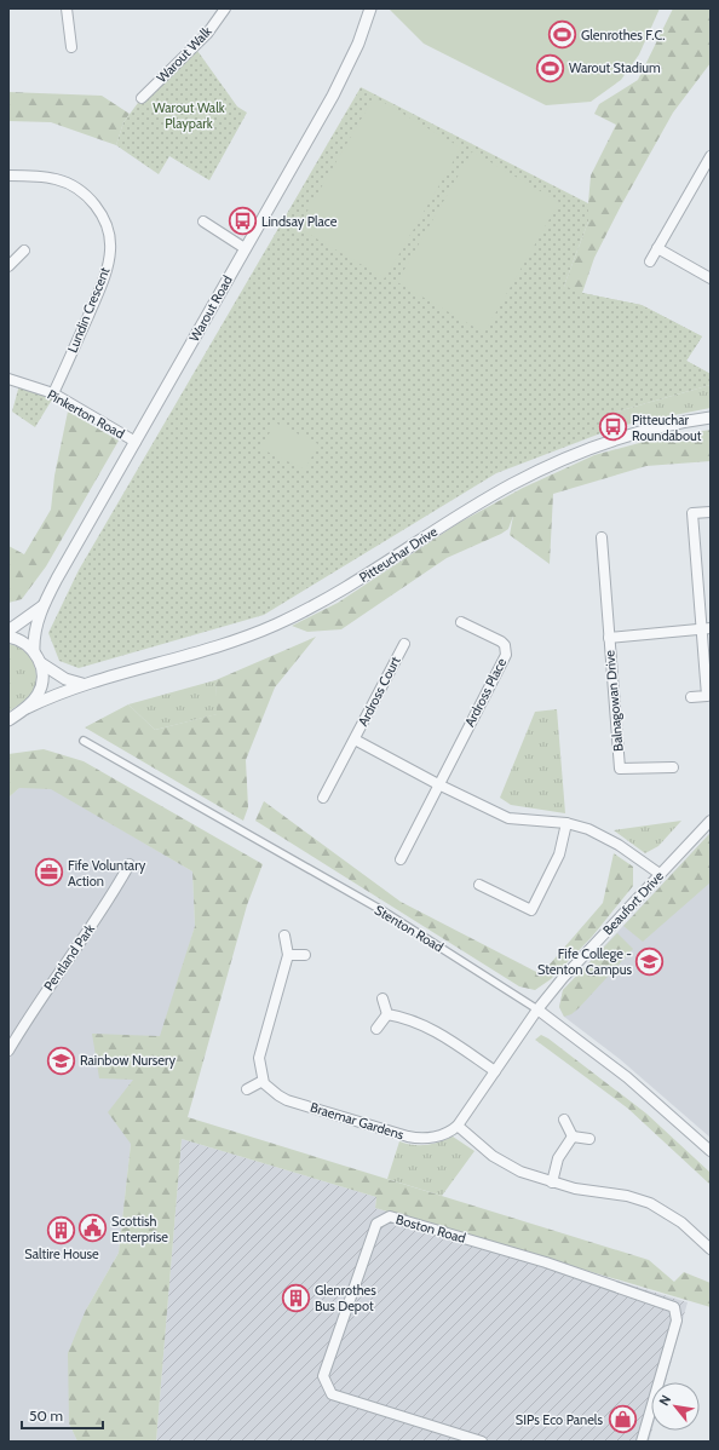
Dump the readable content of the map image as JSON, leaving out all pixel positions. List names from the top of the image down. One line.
{"streets":{"street":["Warout Walk","Warout Road","Lundin Crescent","Pinkerton Road","Pitteuchar Drive","Ardross Court","Ardross Place","Balnagowan Drive","Beaufort Drive","Stenton Road","Pentland Park","Braemar Gardens","Boston Road"]},"crossings":[["Warout Road","Pinkerton Road"],["Lundin Crescent","Pinkerton Road"],["Beaufort Drive","Stenton Road"],["Beaufort Drive","Braemar Gardens"],["Stenton Road","Braemar Gardens"]],"parks":["Warout Walk Playpark"],"places":{"sports":["Glenrothes F.C.","Warout Stadium"],"bus stop":["Lindsay Place","Pitteuchar Roundabout"],"office":["Fife Voluntary Action"],"school or university":["Fife College - Stenton Campus","Rainbow Nursery"],"public building":["Scottish Enterprise"],"building":["Saltire House","Glenrothes Bus Depot"],"shop":["SIPs Eco Panels"]},"scale_bar":"50 m","north":"top left"}
